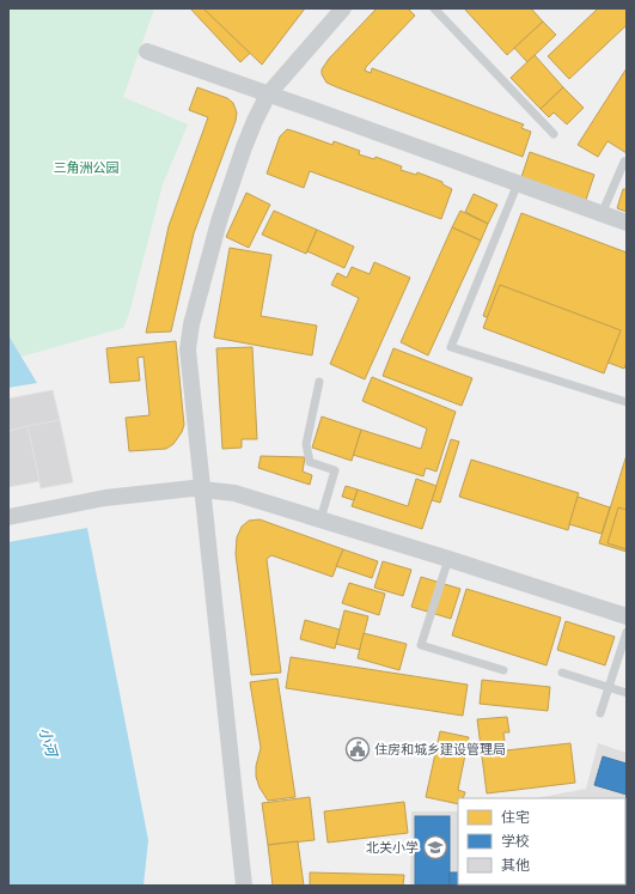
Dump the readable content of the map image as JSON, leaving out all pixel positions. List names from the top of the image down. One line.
{"water":["小河"],"parks":["三角洲公园"],"places":{"public building":["住房和城乡建设管理局"],"school or university":["北关小学"]},"legend":["住宅","学校","其他"]}
